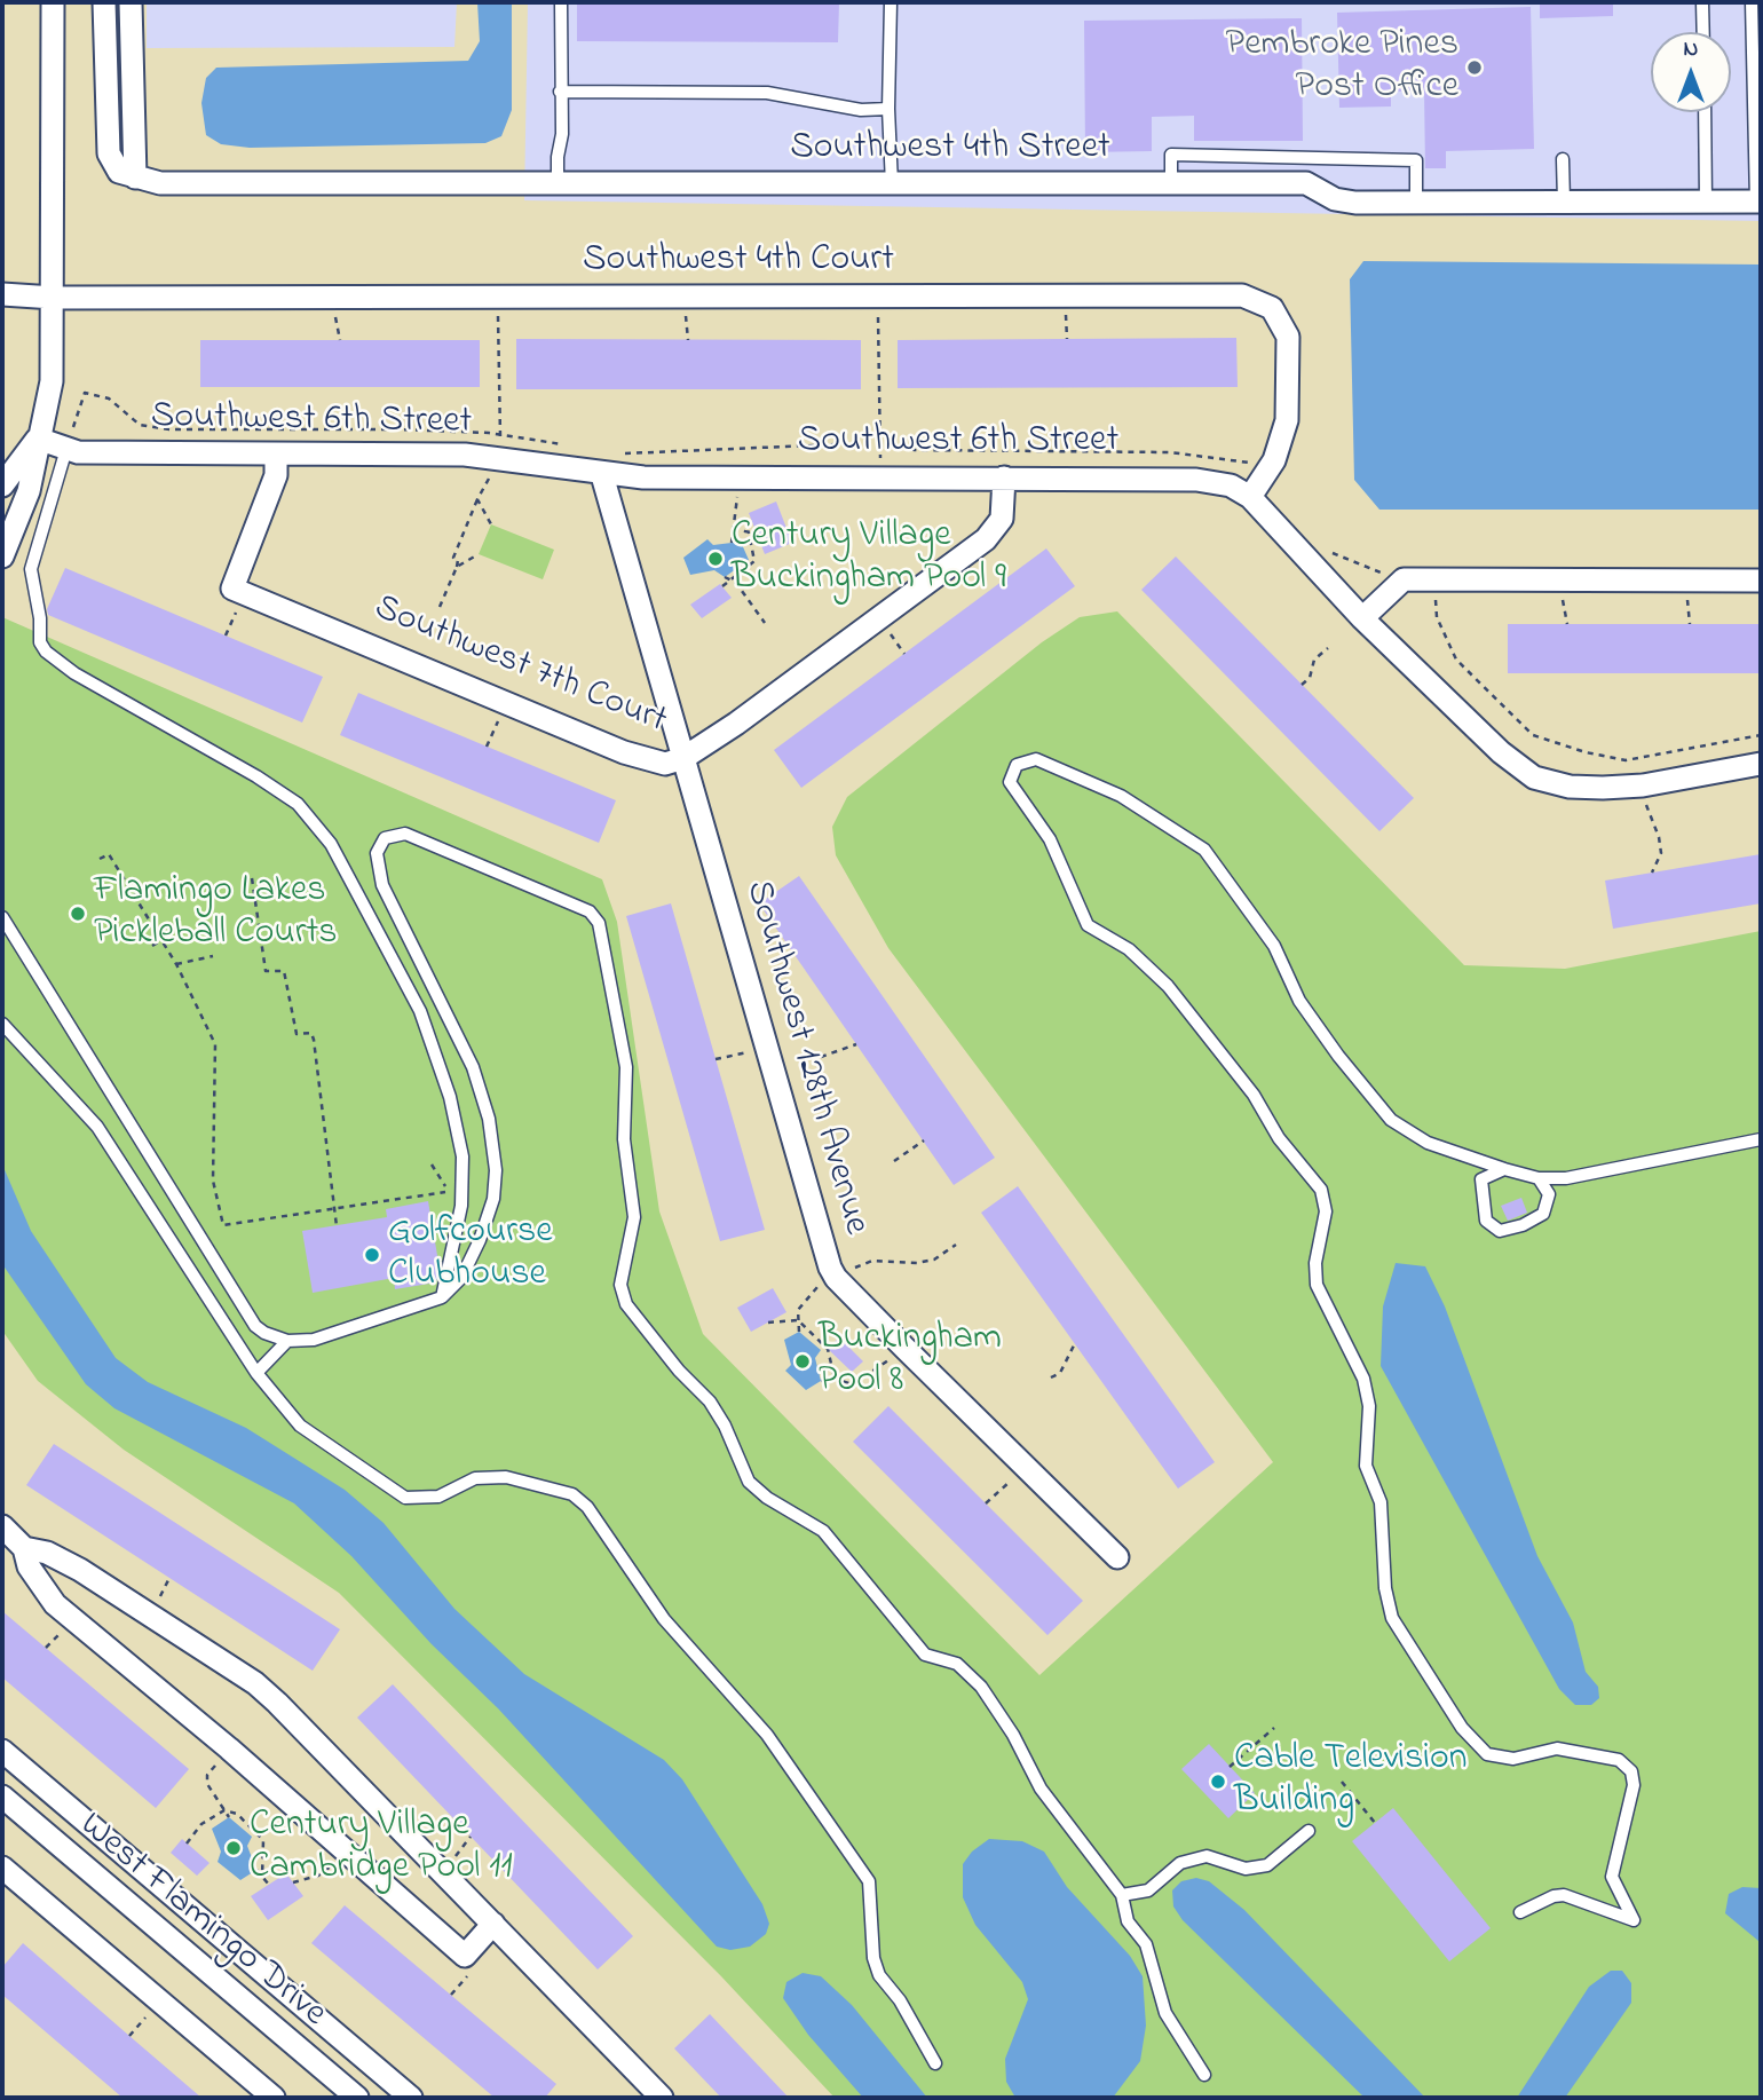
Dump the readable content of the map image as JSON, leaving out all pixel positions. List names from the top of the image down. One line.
{"streets":{"street":["Southwest 4th Street","Southwest 4th Court","Southwest 6th Street","Southwest 7th Court","Southwest 128th Avenue","West Flamingo Drive"]},"crossings":[["Southwest 4th Court","Southwest 6th Street"],["Southwest 6th Street","Southwest 7th Court"],["Southwest 6th Street","Southwest 128th Avenue"],["Southwest 7th Court","Southwest 128th Avenue"]],"places":["Pembroke Pines Post Office","Century Village Buckingham Pool 9","Flamingo Lakes Pickleball Courts","Golfcourse Clubhouse","Buckingham Pool 8","Cable Television Building","Century Village Cambridge Pool 11"],"north":"top"}
